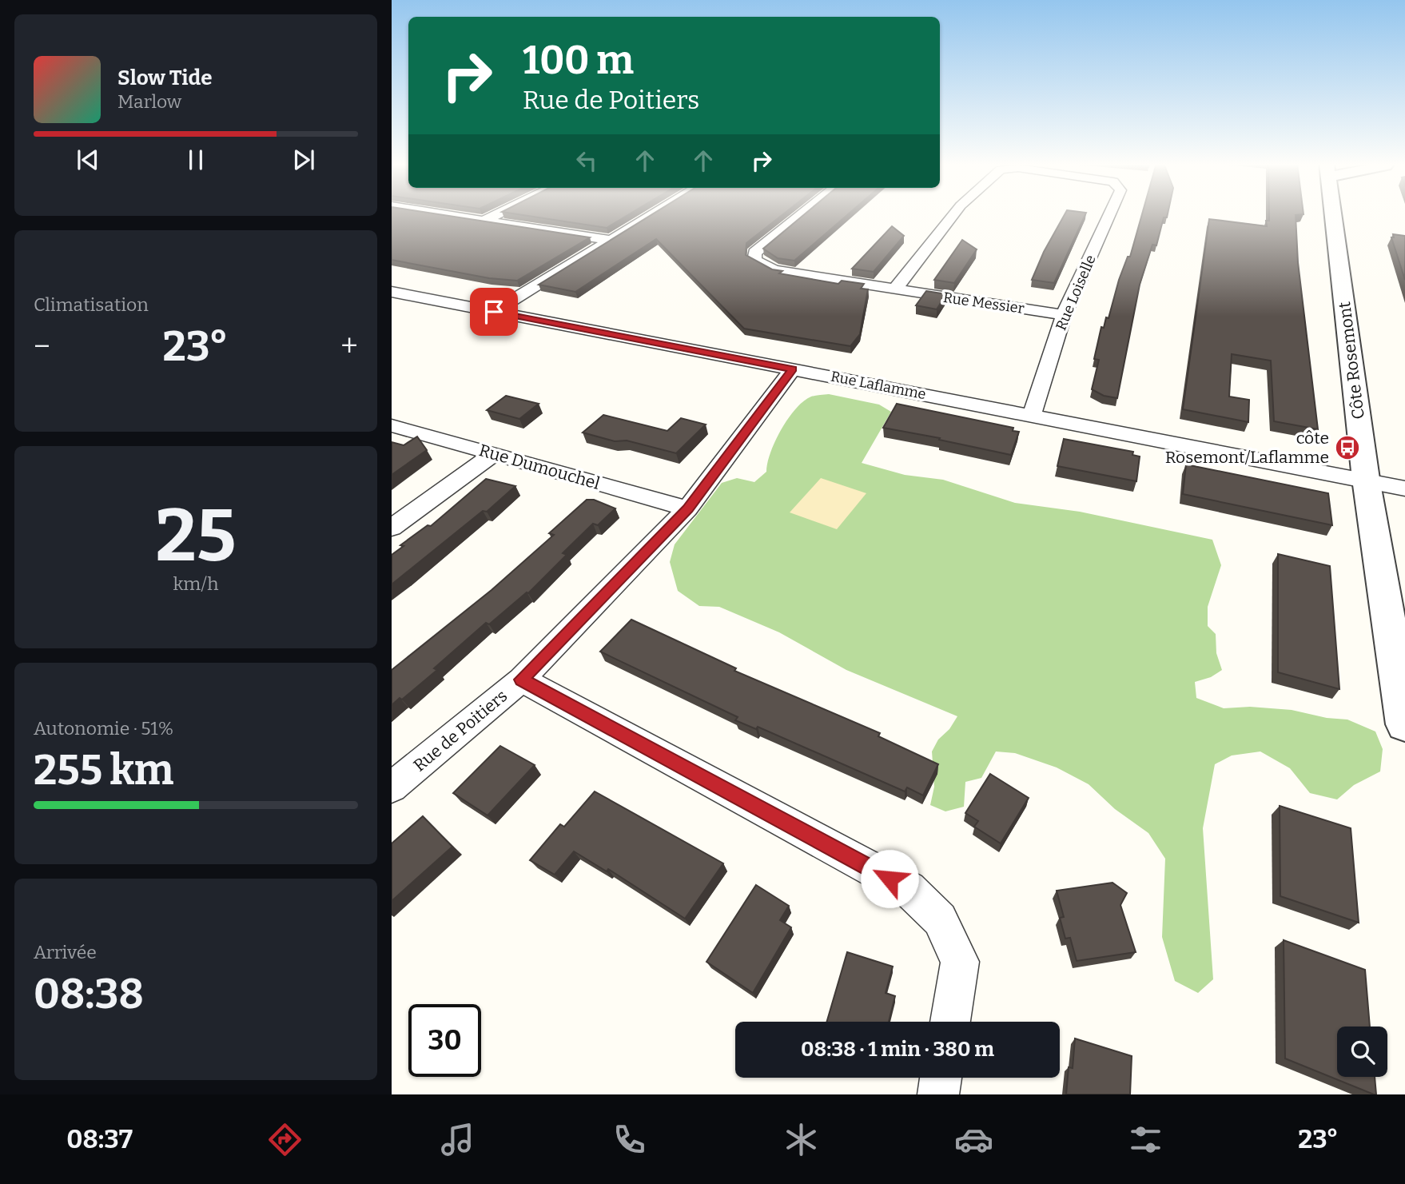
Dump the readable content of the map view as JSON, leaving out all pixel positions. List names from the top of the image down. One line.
{"streets":{"street":["Rue Loiselle","Rue Messier","Côte Rosemont","Rue Laflamme","Rue Dumouchel","Rue de Poitiers"]},"crossings":[["Rue Loiselle","Rue Messier"],["Rue Loiselle","Rue Laflamme"],["Côte Rosemont","Rue Laflamme"],["Rue Laflamme","Rue de Poitiers"],["Rue Dumouchel","Rue de Poitiers"]],"places":{"bus stop":["côte Rosemont/Laflamme"]},"page":{"turn":["100 m","Rue de Poitiers"],"song":["Slow Tide","Marlow"],"tile":["Climatisation",["25","km/h"],["Autonomie · 51%","255 km"],["Arrivée","08:38"]],"heat":["−","23°","+"],"limit":"30","trip":"08:38 · 1 min · 380 m","tabs":["08:37","23°"]}}
